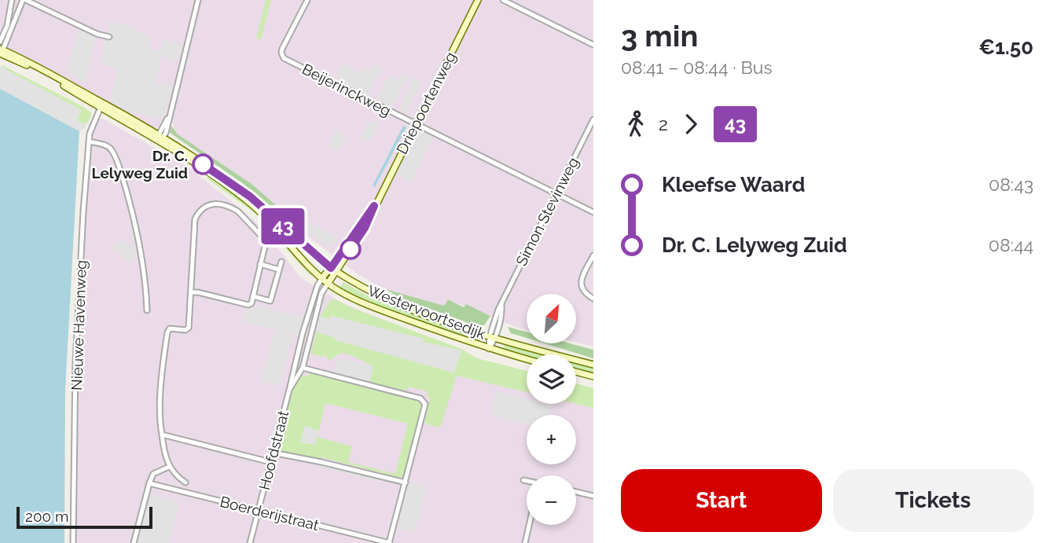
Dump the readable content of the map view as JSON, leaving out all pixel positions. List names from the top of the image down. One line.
{"streets":{"main road":["Driepoortenweg","Westervoortsedijk"],"street":["Beijerinckweg","Simon Stevinweg","Nieuwe Havenweg","Hoofdstraat","Boerderijstraat"]},"crossings":[["Beijerinckweg","Driepoortenweg"],["Beijerinckweg","Simon Stevinweg"],["Driepoortenweg","Westervoortsedijk"],["Simon Stevinweg","Westervoortsedijk"],["Westervoortsedijk","Nieuwe Havenweg"],["Hoofdstraat","Boerderijstraat"]],"places":["Dr. C. Lelyweg Zuid"],"lines":["bus line 43"],"scale_bar":"200 m","north":"top right","page":{"on_map":"43","heading":["3 min","08:41 – 08:44 · Bus","€1.50"],"legs":["2","43"],"list":[{"name":"Kleefse Waard","value":"08:43"},{"name":"Dr. C. Lelyweg Zuid","value":"08:44"}],"map_buttons":["+","−"],"buttons":["Start","Tickets"],"scale":"200 m"}}
